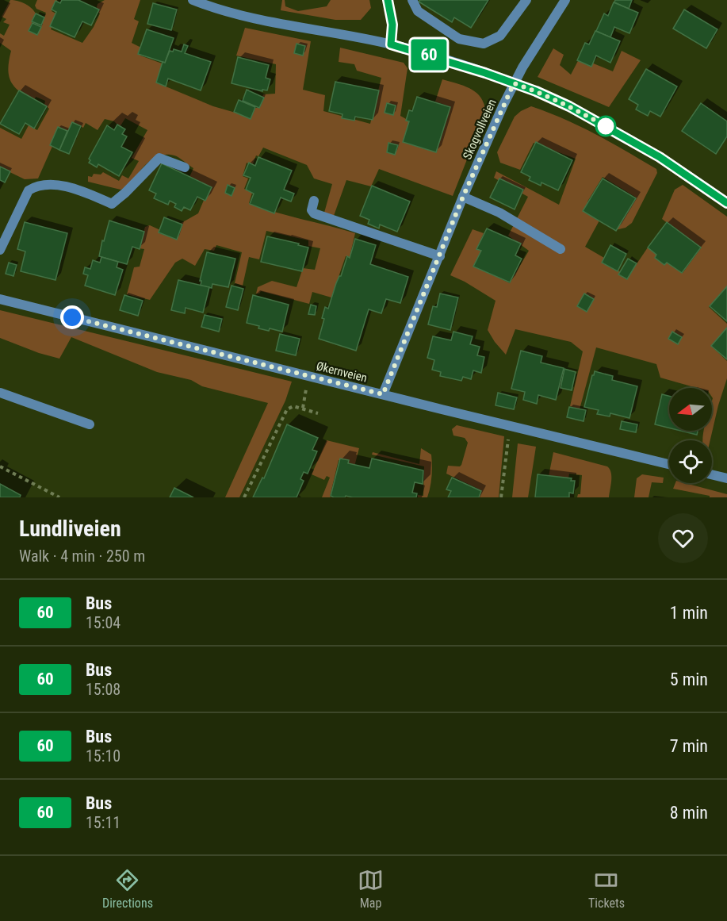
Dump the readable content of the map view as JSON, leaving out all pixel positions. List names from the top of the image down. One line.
{"streets":{"street":["Skogvollveien","Økernveien"]},"crossings":[["Skogvollveien","Økernveien"]],"lines":["bus line 60"],"north":"left","page":{"on_map":"60","heading":["Lundliveien","Walk · 4 min · 250 m"],"list":[{"mark":"60","name":"Bus","note":"15:04","value":"1 min"},{"mark":"60","name":"Bus","note":"15:08","value":"5 min"},{"mark":"60","name":"Bus","note":"15:10","value":"7 min"},{"mark":"60","name":"Bus","note":"15:11","value":"8 min"}],"tabs":["Directions","Map","Tickets"]}}
